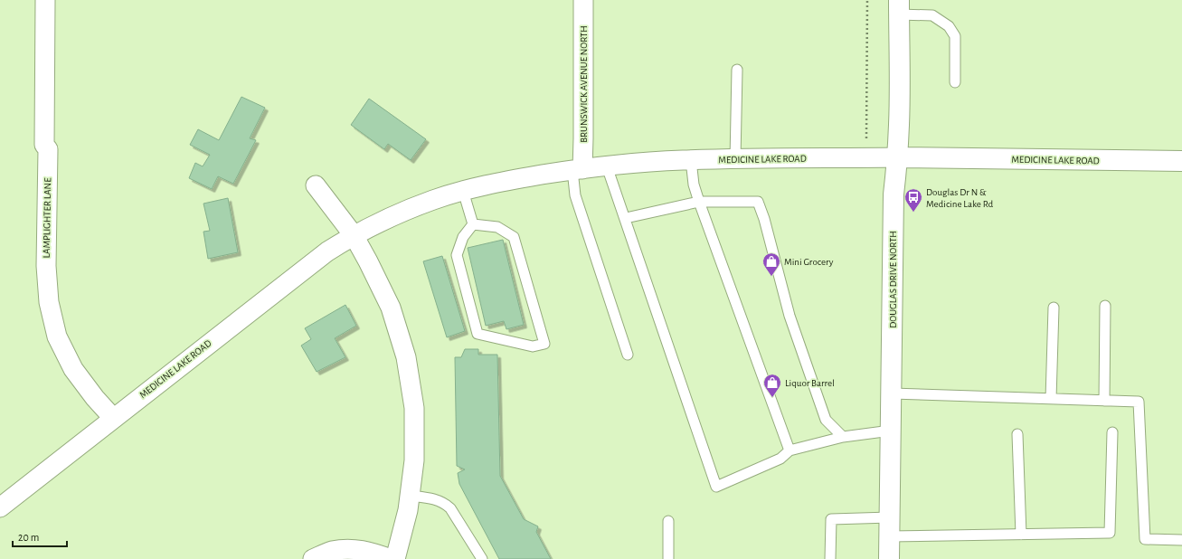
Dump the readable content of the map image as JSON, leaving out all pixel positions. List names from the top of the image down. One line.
{"streets":{"street":["BRUNSWICK AVENUE NORTH","MEDICINE LAKE ROAD","LAMPLIGHTER LANE","DOUGLAS DRIVE NORTH"]},"crossings":[["BRUNSWICK AVENUE NORTH","MEDICINE LAKE ROAD"],["MEDICINE LAKE ROAD","LAMPLIGHTER LANE"],["MEDICINE LAKE ROAD","DOUGLAS DRIVE NORTH"]],"places":{"bus stop":["Douglas Dr N & Medicine Lake Rd"],"shop":["Mini Grocery","Liquor Barrel"]},"scale_bar":"20 m"}
